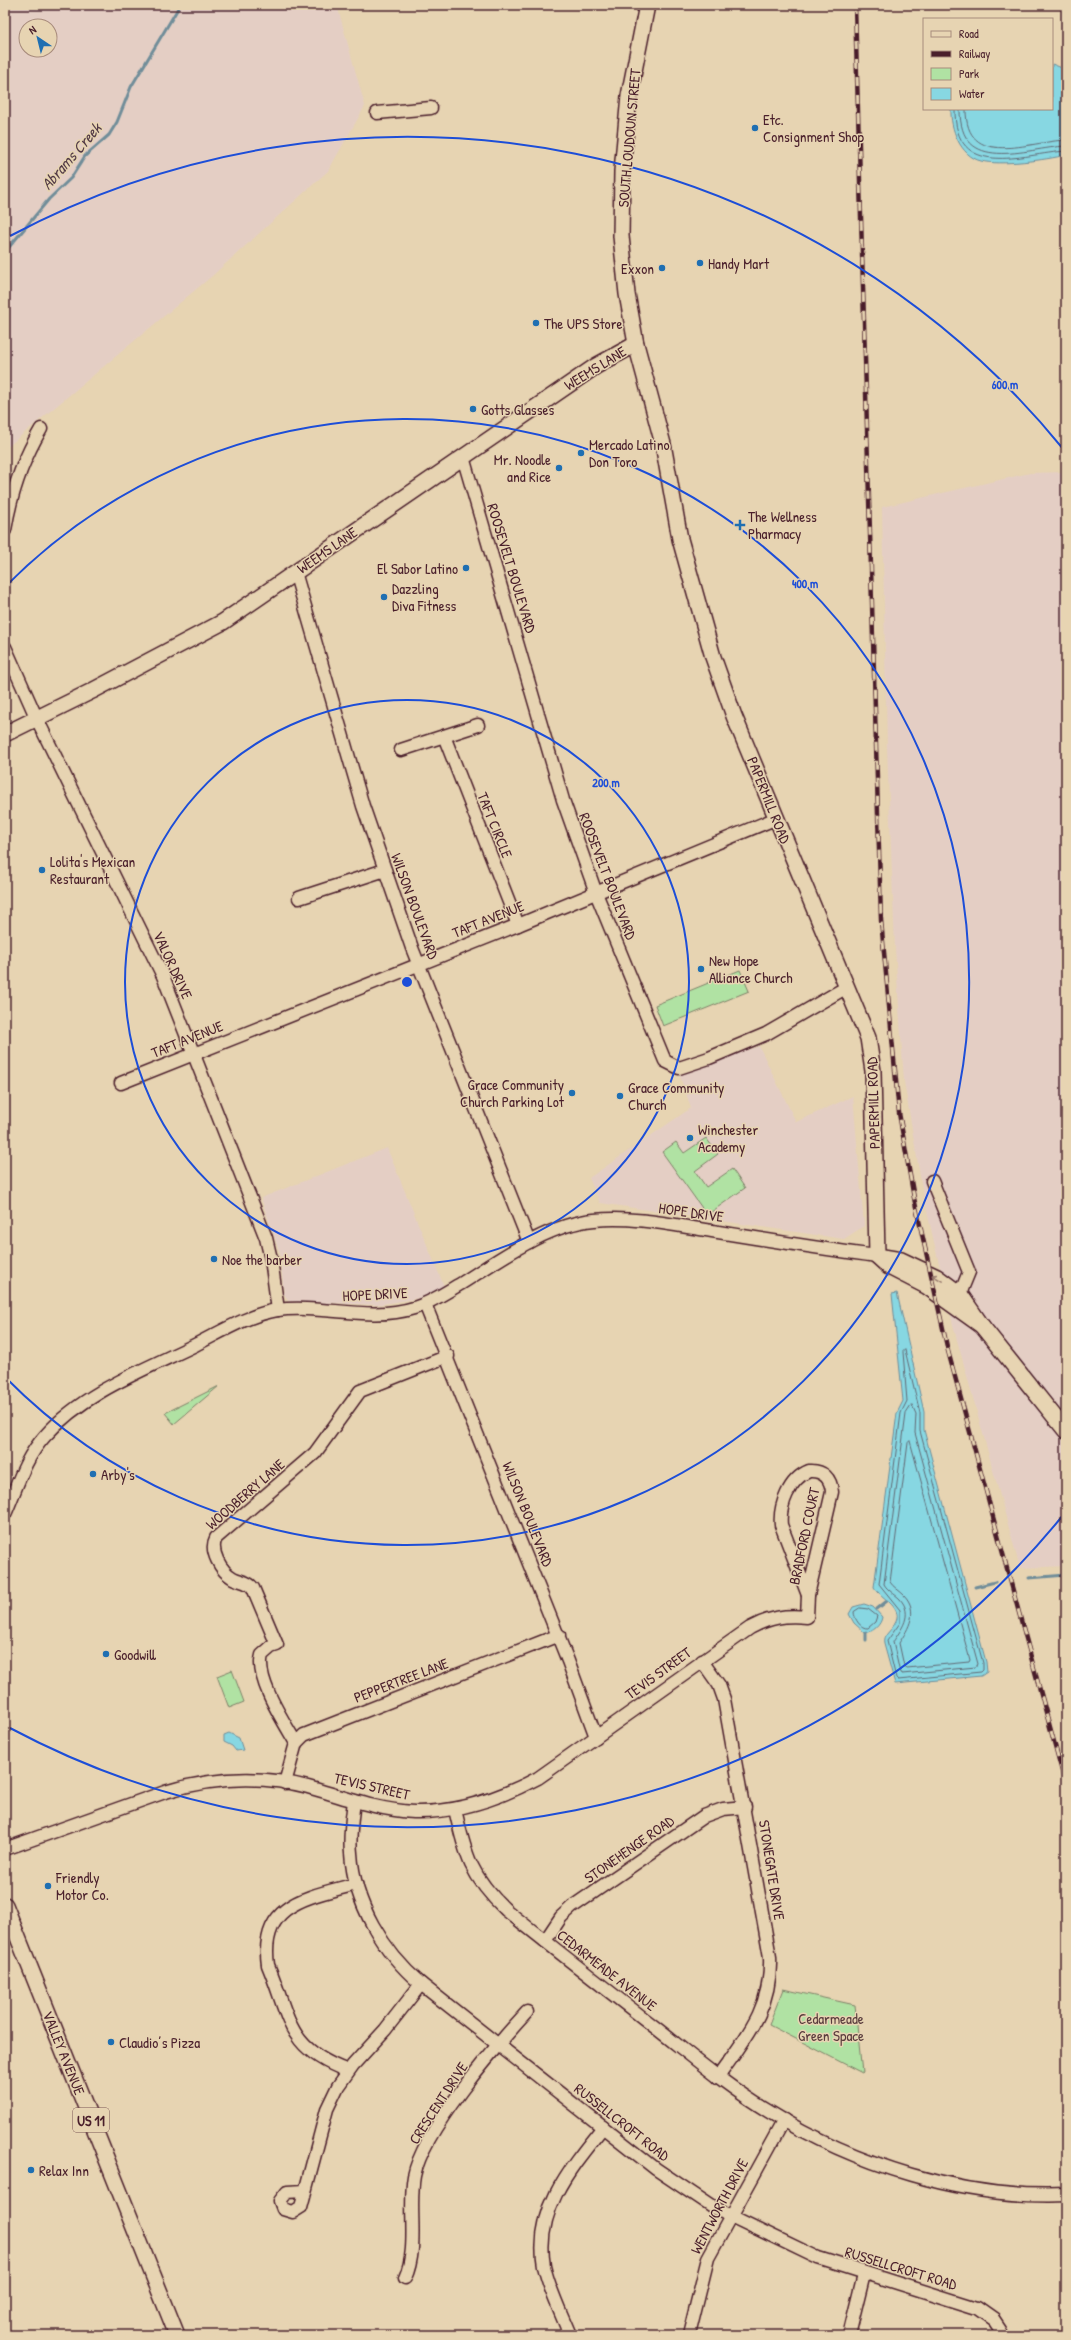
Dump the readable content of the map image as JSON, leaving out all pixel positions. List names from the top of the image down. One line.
{"streets":{"main road":["SOUTH LOUDOUN STREET","WEEMS LANE","PAPERMILL ROAD","VALLEY AVENUE","US 11"],"street":["ROOSEVELT BOULEVARD","TAFT CIRCLE","WILSON BOULEVARD","TAFT AVENUE","VALOR DRIVE","HOPE DRIVE","WOODBERRY LANE","BRADFORD COURT","TEVIS STREET","PEPPERTREE LANE","STONEHENGE ROAD","STONEGATE DRIVE","CEDARMEADE AVENUE","CRESCENT DRIVE","RUSSELLCROFT ROAD","WENTWORTH DRIVE"]},"crossings":[["SOUTH LOUDOUN STREET","WEEMS LANE"],["SOUTH LOUDOUN STREET","PAPERMILL ROAD"],["WEEMS LANE","ROOSEVELT BOULEVARD"],["WEEMS LANE","PAPERMILL ROAD"],["WEEMS LANE","WILSON BOULEVARD"],["WEEMS LANE","VALOR DRIVE"],["ROOSEVELT BOULEVARD","PAPERMILL ROAD"],["ROOSEVELT BOULEVARD","TAFT AVENUE"],["PAPERMILL ROAD","TAFT AVENUE"],["PAPERMILL ROAD","HOPE DRIVE"],["TAFT CIRCLE","TAFT AVENUE"],["WILSON BOULEVARD","TAFT AVENUE"],["WILSON BOULEVARD","HOPE DRIVE"],["WILSON BOULEVARD","WOODBERRY LANE"],["WILSON BOULEVARD","TEVIS STREET"],["WILSON BOULEVARD","PEPPERTREE LANE"],["TAFT AVENUE","VALOR DRIVE"],["VALOR DRIVE","HOPE DRIVE"],["WOODBERRY LANE","PEPPERTREE LANE"],["BRADFORD COURT","TEVIS STREET"],["TEVIS STREET","STONEGATE DRIVE"],["TEVIS STREET","CEDARMEADE AVENUE"],["TEVIS STREET","RUSSELLCROFT ROAD"],["STONEHENGE ROAD","STONEGATE DRIVE"],["STONEHENGE ROAD","CEDARMEADE AVENUE"],["STONEGATE DRIVE","CEDARMEADE AVENUE"],["CEDARMEADE AVENUE","WENTWORTH DRIVE"],["CRESCENT DRIVE","RUSSELLCROFT ROAD"],["RUSSELLCROFT ROAD","WENTWORTH DRIVE"]],"water":["Abrams Creek"],"parks":["Cedarmeade Green Space"],"places":{"other":["Etc. Consignment Shop","Handy Mart","Exxon","The UPS Store","Gotts Glasses","Mercado Latino Don Toro","Mr. Noodle and Rice","El Sabor Latino","Dazzling Diva Fitness","Lolita's Mexican Restaurant","New Hope Alliance Church","Grace Community Church Parking Lot","Grace Community Church","Winchester Academy","Noe the barber","Arby's","Goodwill","Friendly Motor Co.","Claudio’s Pizza","Relax Inn"],"health":["The Wellness Pharmacy"]},"legend":["Road","Railway","Park","Water"],"north":"top left","rings":["600 m","400 m","200 m"]}
